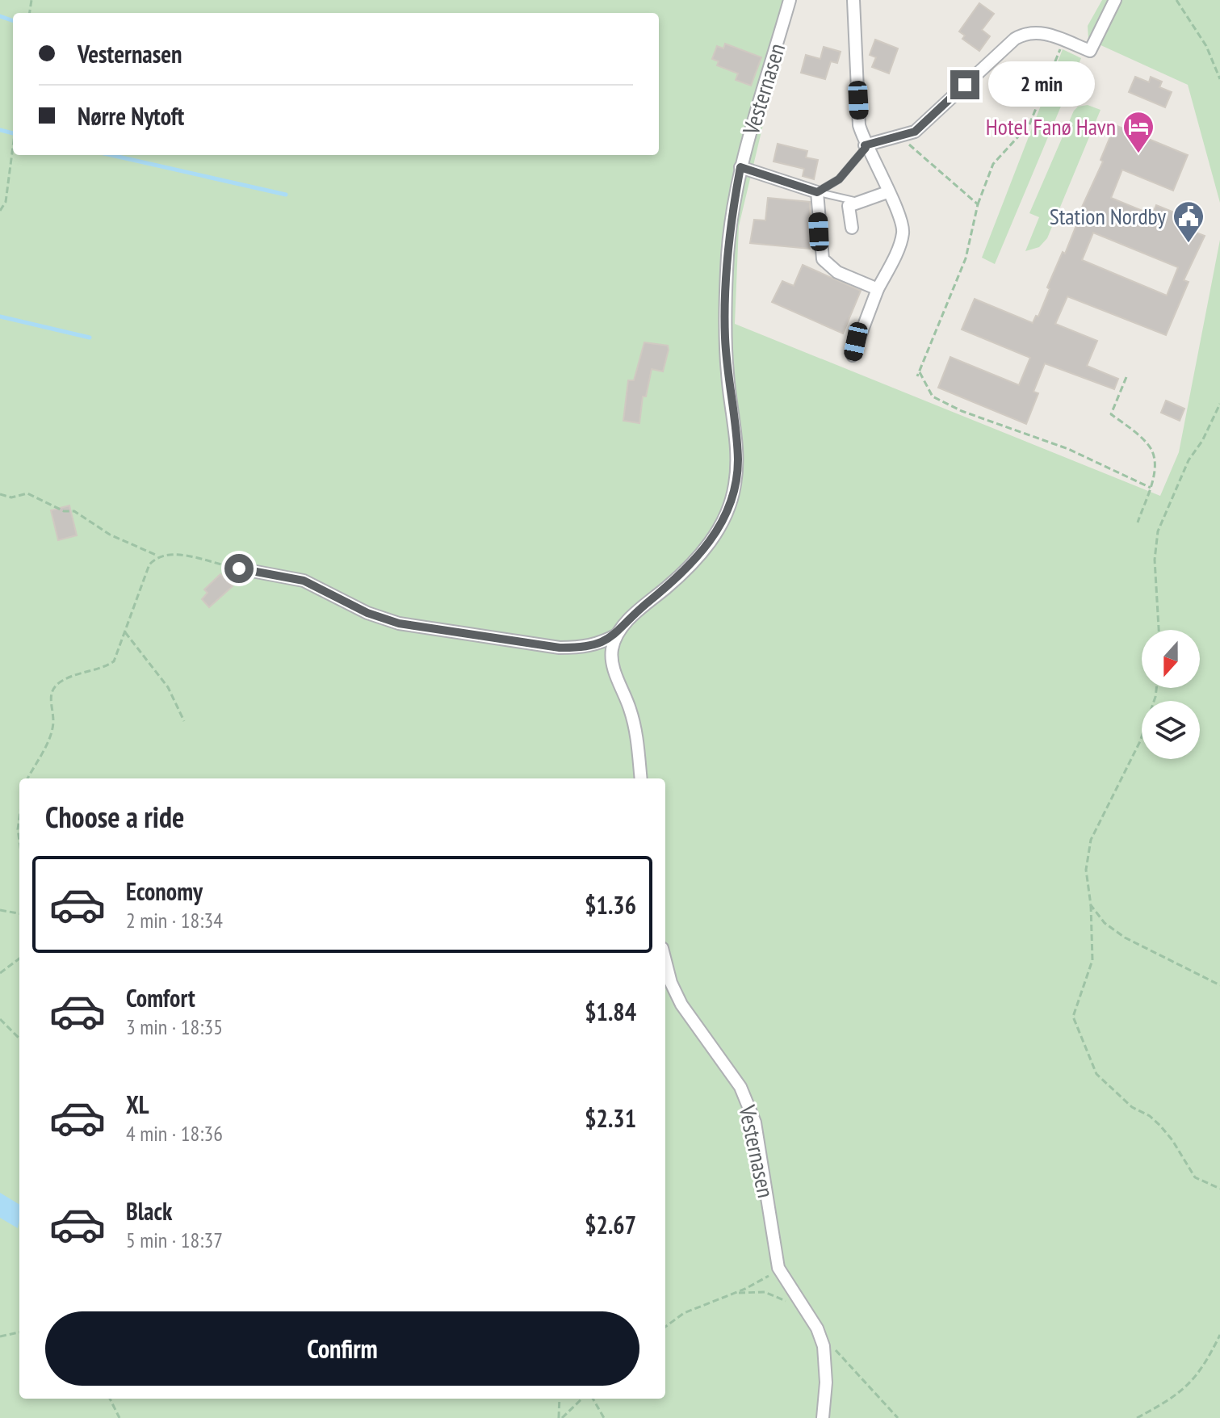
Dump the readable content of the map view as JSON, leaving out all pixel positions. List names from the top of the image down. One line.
{"streets":{"street":["Vesternasen"]},"places":{"hotel":["Hotel Fanø Havn"],"public building":["Station Nordby"]},"north":"bottom","page":{"banner":["Vesternasen","Nørre Nytoft"],"bubble":"2 min","heading":"Choose a ride","list":[{"name":"Economy","note":"2 min · 18:34","value":"$1.36"},{"name":"Comfort","note":"3 min · 18:35","value":"$1.84"},{"name":"XL","note":"4 min · 18:36","value":"$2.31"},{"name":"Black","note":"5 min · 18:37","value":"$2.67"}],"buttons":"Confirm"}}
